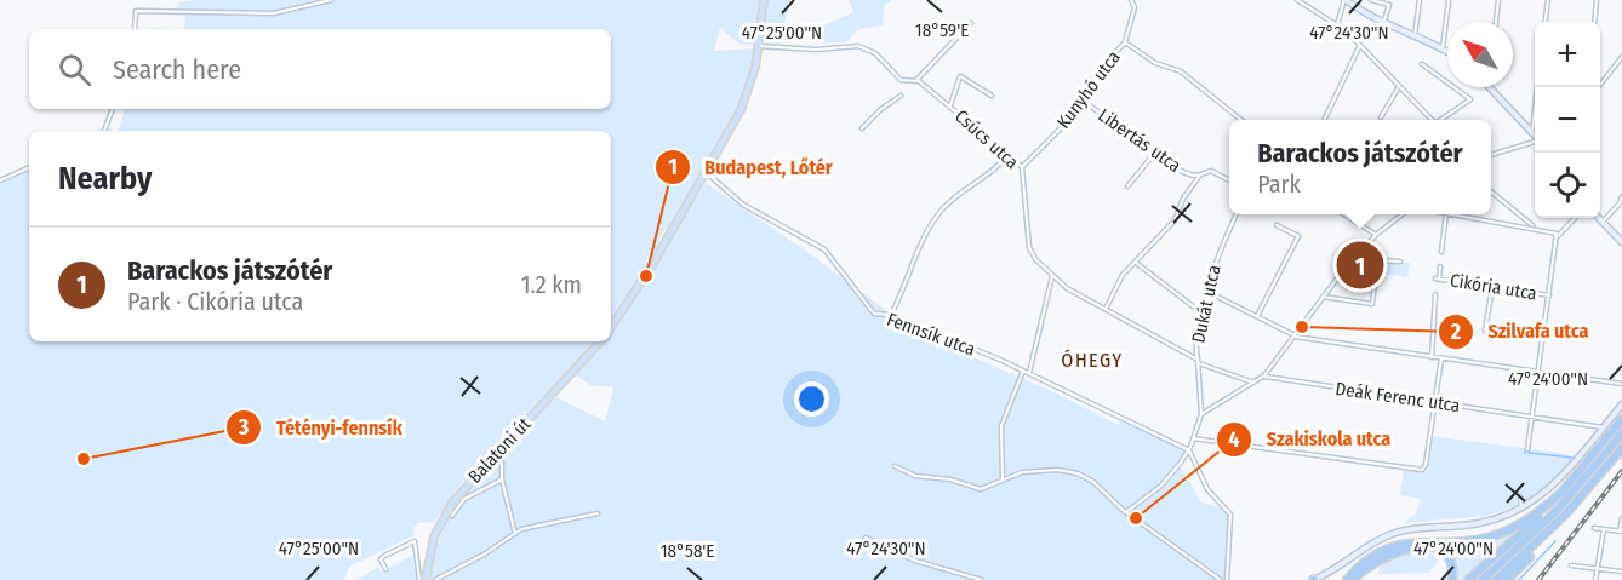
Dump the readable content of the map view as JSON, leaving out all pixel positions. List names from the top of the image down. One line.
{"streets":{"main road":["Balatoni út"],"street":["Kunyhó utca","Csúcs utca","Libertás utca","Cikória utca","Dukát utca","Fennsík utca","Deák Ferenc utca"]},"crossings":[["Kunyhó utca","Csúcs utca"],["Kunyhó utca","Libertás utca"],["Csúcs utca","Dukát utca"]],"districts":["ÓHEGY"],"places":["Budapest, Lőtér","Szilvafa utca","Tétényi-fennsík","Szakiskola utca"],"north":"top left","page":{"map_buttons":["+","−"],"search":"Search here","popup":["Barackos játszótér","Park"],"heading":"Nearby","list":[{"mark":"1","name":"Barackos játszótér","note":"Park · Cikória utca","value":"1.2 km"}],"pins":"1"},"coordinates":["18°59'E","47°25'00\"N","47°24'30\"N","47°24'00\"N","18°58'E"]}
